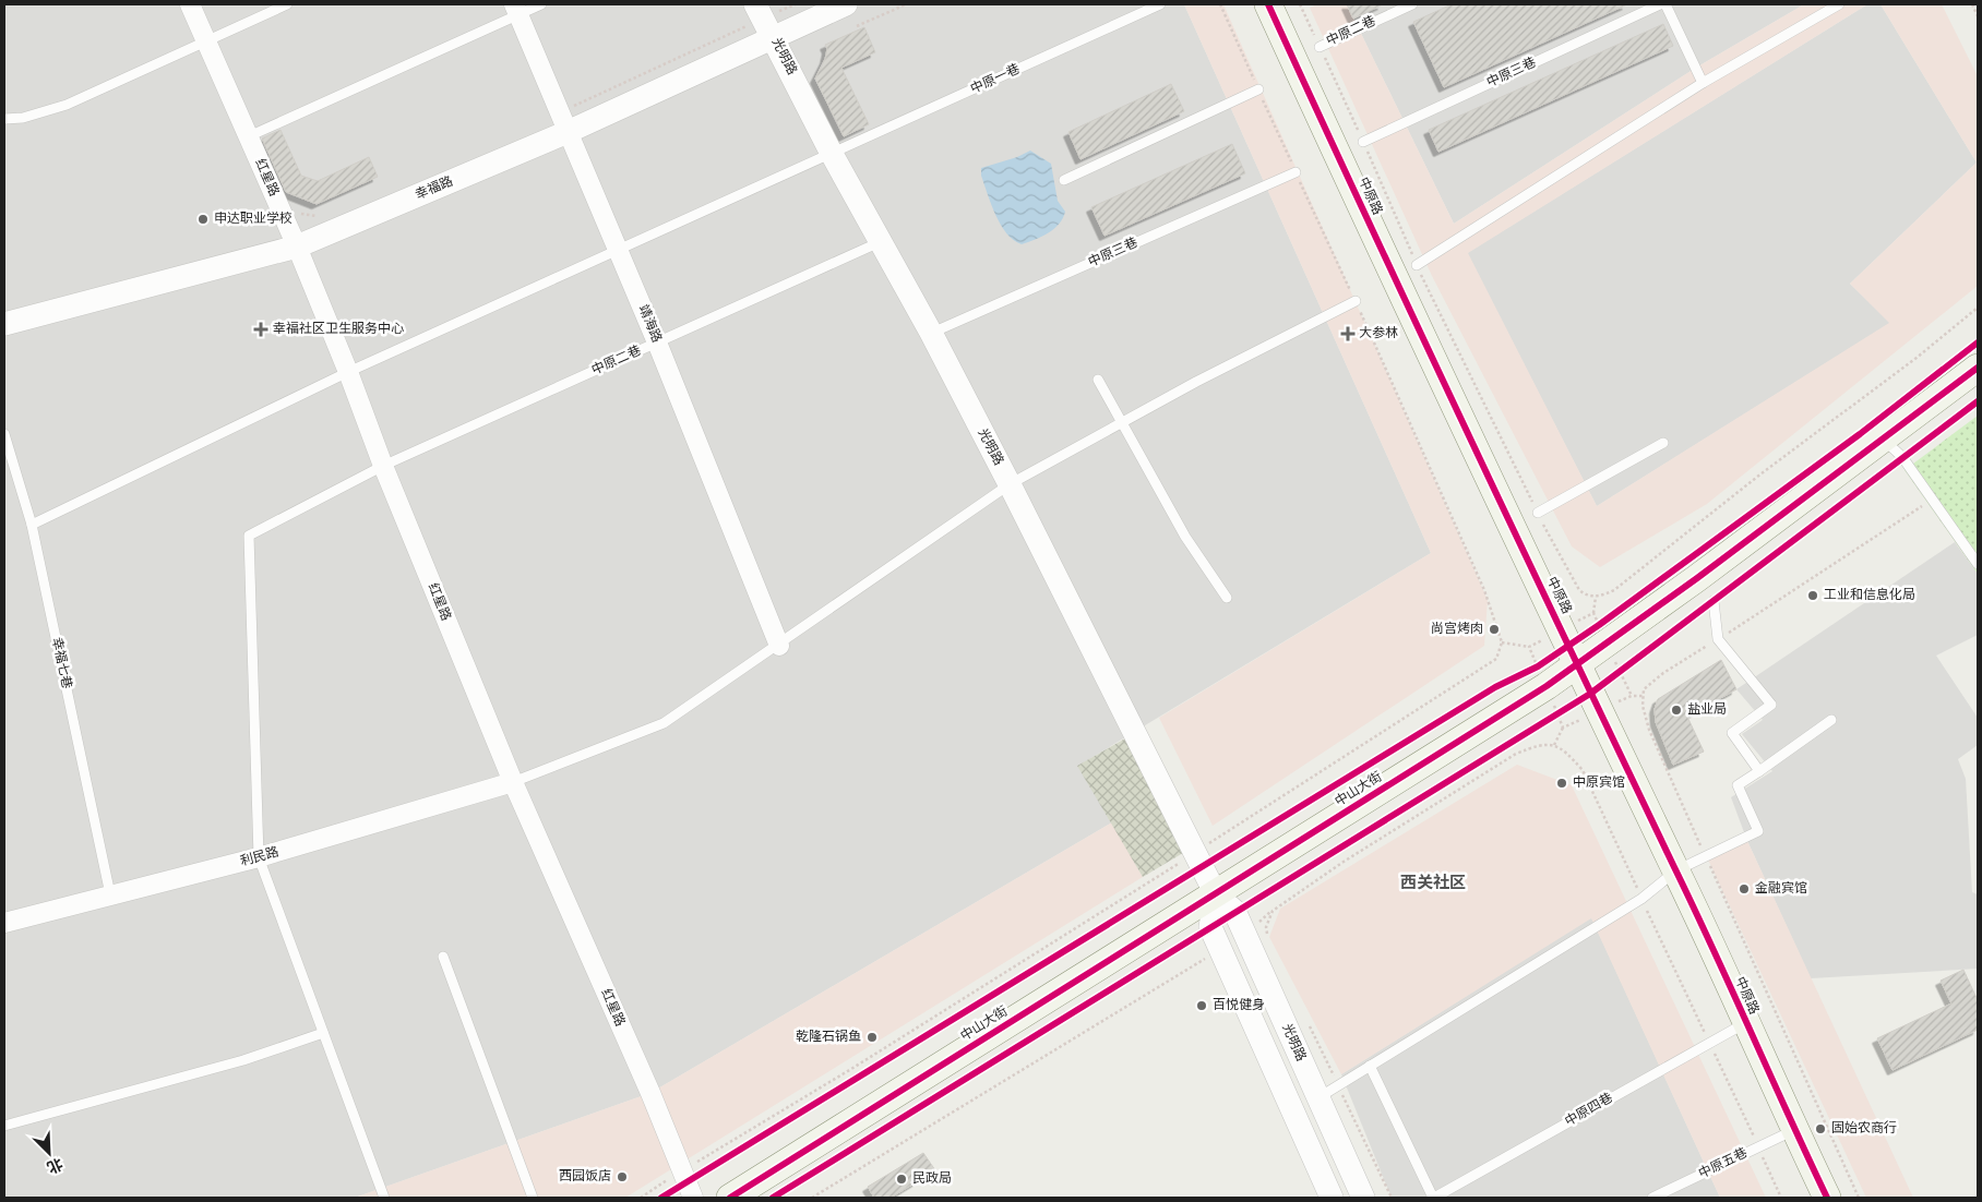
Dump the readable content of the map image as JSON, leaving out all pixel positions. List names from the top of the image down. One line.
{"streets":{"main road":["中原路","中山大街"],"street":["光明路","红星路","幸福路","靖海路","利民路"],"lane":["中原二巷","中原三巷","中原一巷","幸福七巷","中原四巷","中原五巷"]},"crossings":[["中原二巷","光明路"],["中原二巷","红星路"],["中原二巷","靖海路"],["中原二巷","利民路"],["光明路","中原三巷"],["光明路","中原一巷"],["光明路","幸福路"],["光明路","中山大街"],["中原一巷","红星路"],["中原一巷","靖海路"],["中原一巷","幸福七巷"],["红星路","幸福路"],["红星路","利民路"],["幸福路","靖海路"],["中原路","中山大街"],["中原路","中原四巷"],["中原路","中原五巷"],["幸福七巷","利民路"]],"districts":["西关社区"],"places":{"other":["申达职业学校","工业和信息化局","尚宫烤肉","盐业局","中原宾馆","金融宾馆","百悦健身","乾隆石锅鱼","固始农商行","西园饭店","民政局"],"health":["幸福社区卫生服务中心","大参林"]},"north":"bottom right"}
